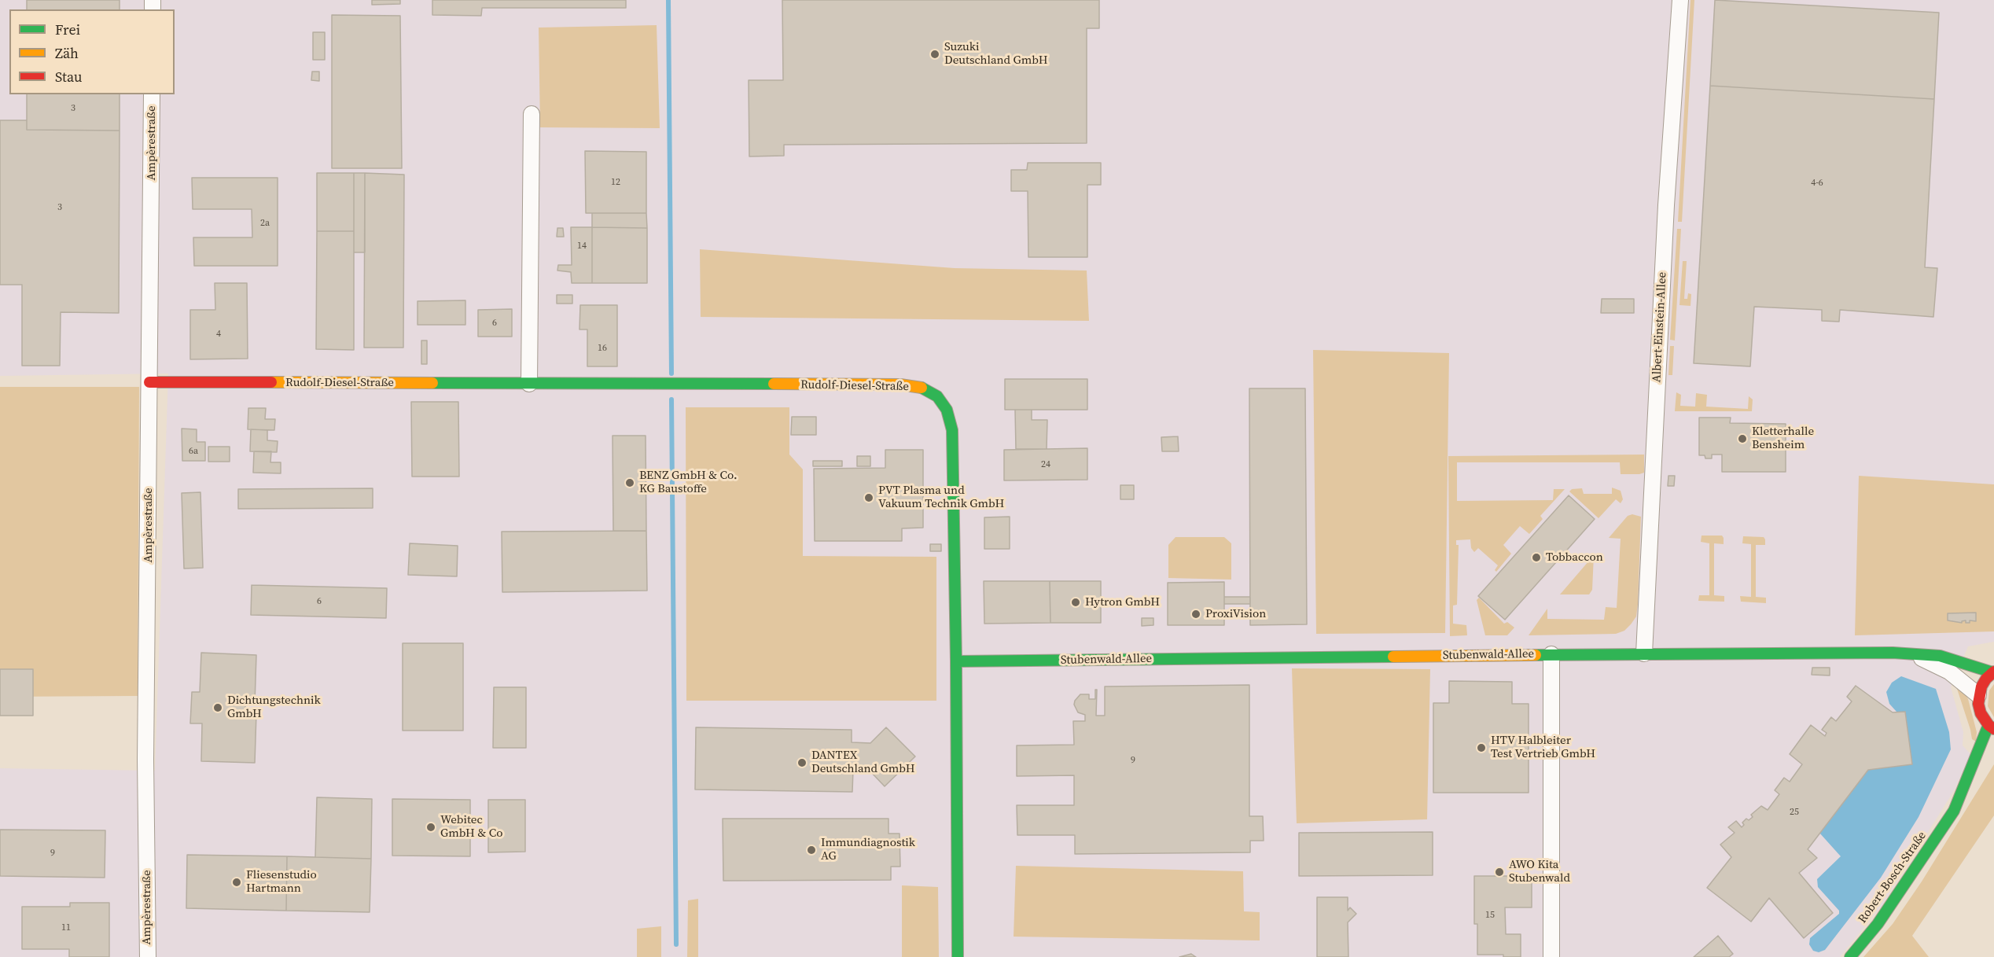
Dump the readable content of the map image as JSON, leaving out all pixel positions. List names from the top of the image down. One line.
{"streets":{"street":["Ampèrestraße","Albert-Einstein-Allee","Rudolf-Diesel-Straße","Stubenwald-Allee","Robert-Bosch-Straße"]},"crossings":[["Ampèrestraße","Rudolf-Diesel-Straße"],["Albert-Einstein-Allee","Stubenwald-Allee"],["Rudolf-Diesel-Straße","Stubenwald-Allee"]],"places":["Suzuki Deutschland GmbH","Kletterhalle Bensheim","BENZ GmbH & Co. KG Baustoffe","PVT Plasma und Vakuum Technik GmbH","Tobbaccon","Hytron GmbH","ProxiVision","Dichtungstechnik GmbH","HTV Halbleiter Test Vertrieb GmbH","DANTEX Deutschland GmbH","Webitec GmbH & Co","Immundiagnostik AG","AWO Kita Stubenwald","Fliesenstudio Hartmann"],"house_numbers":["3","12","4-6","3","2a","14","6","4","16","6a","24","6","9","25","9","15","11"],"legend":["Frei","Zäh","Stau"]}
